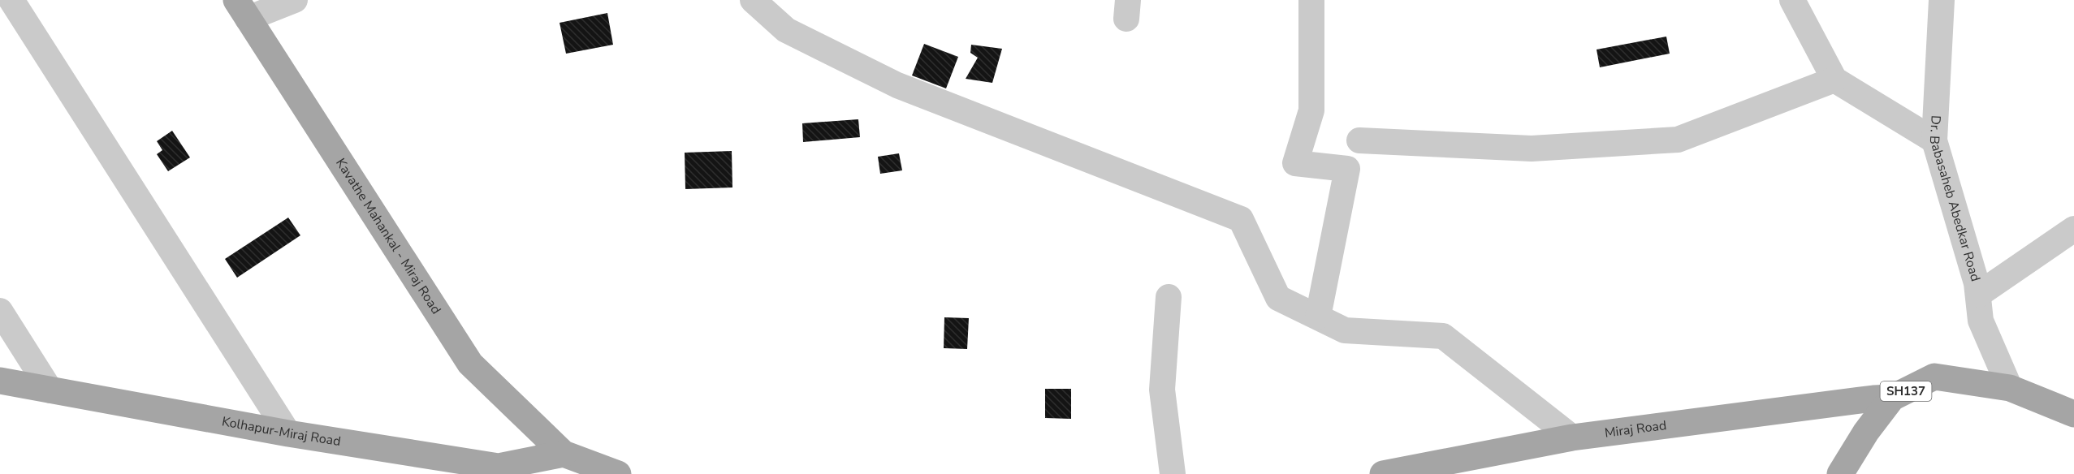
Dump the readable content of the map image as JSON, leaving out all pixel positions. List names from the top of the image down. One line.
{"streets":{"main road":["Kavathe Mahankal - Miraj Road","SH137","Miraj Road","Kolhapur-Miraj Road"],"street":["Dr. Babasaheb Abedkar Road"]},"crossings":[["Dr. Babasaheb Abedkar Road","SH137"],["Kavathe Mahankal - Miraj Road","Kolhapur-Miraj Road"],["SH137","Miraj Road"]]}
